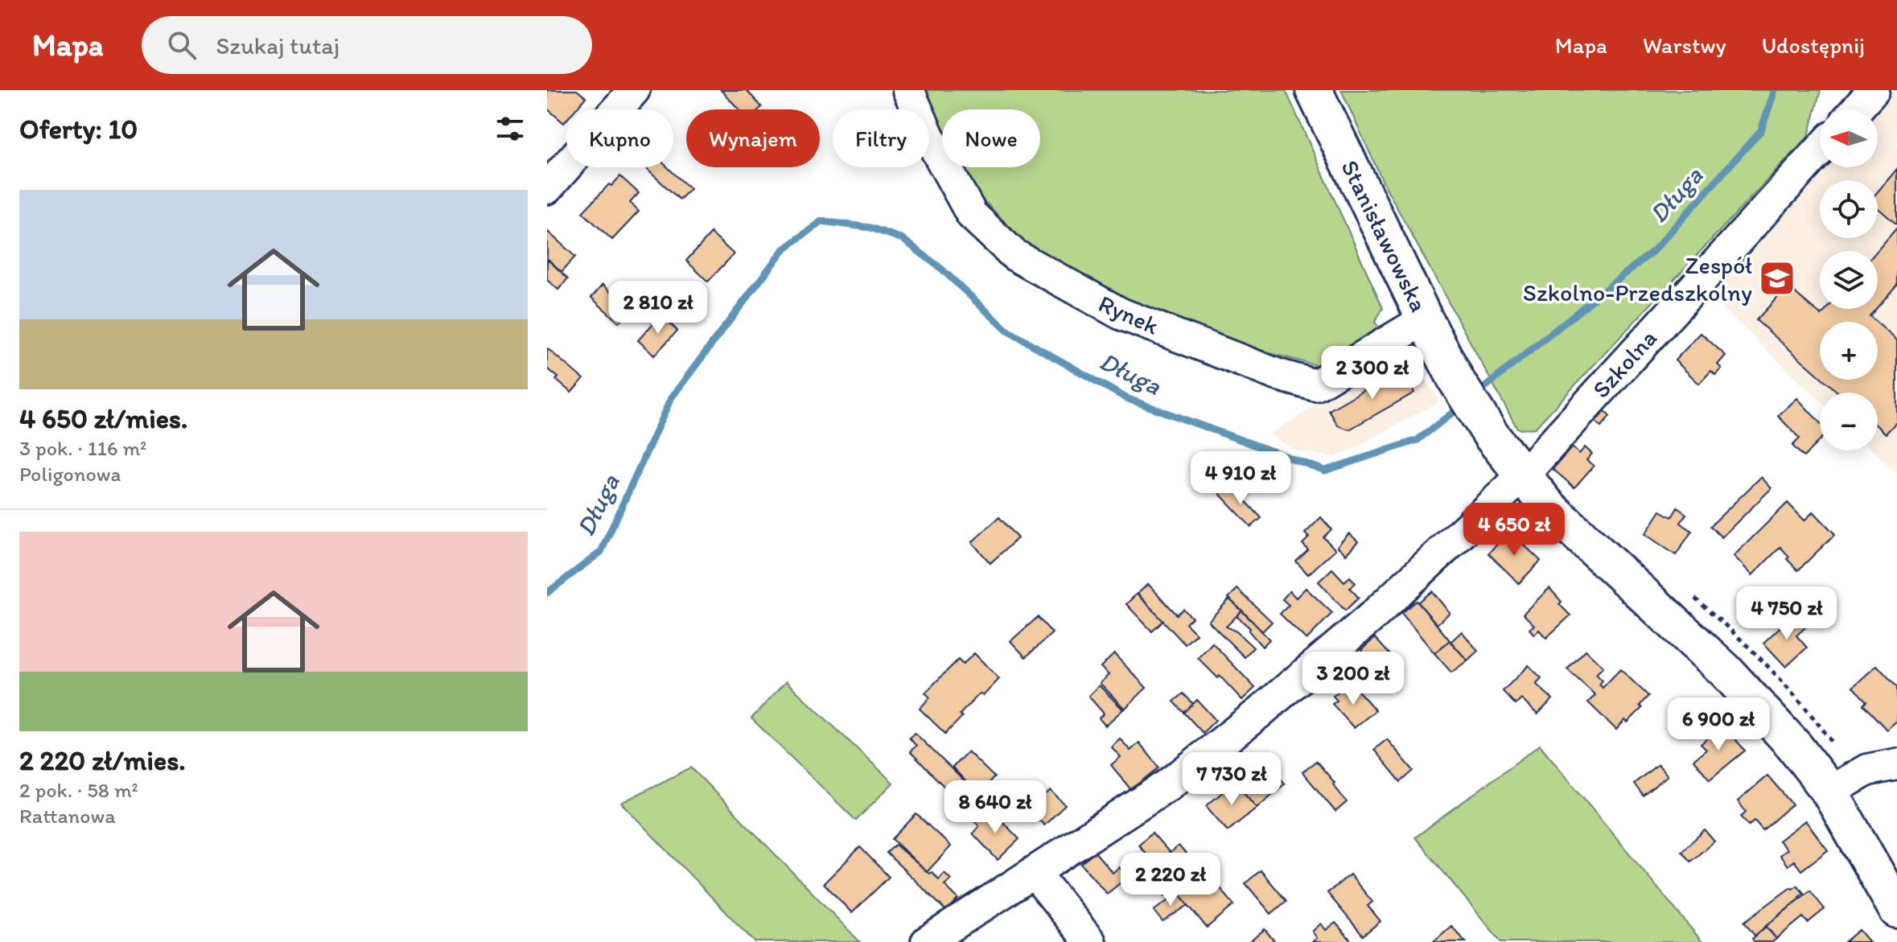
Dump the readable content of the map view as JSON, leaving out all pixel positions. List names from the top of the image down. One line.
{"streets":{"main road":["Stanisławowska"],"street":["Rynek","Szkolna"]},"crossings":[["Stanisławowska","Rynek"],["Stanisławowska","Szkolna"]],"water":["Długa"],"places":{"school or university":["Zespół Szkolno-Przedszkolny"]},"north":"left","page":{"header":"Mapa","search":"Szukaj tutaj","nav":["Mapa","Warstwy","Udostępnij"],"heading":"Oferty: 10","map_buttons":["+","−"],"chip":["Kupno","Wynajem","Filtry","Nowe"],"list":[{"name":"4 650 zł/mies.","note":"3 pok. · 116 m² · Poligonowa"},{"name":"2 220 zł/mies.","note":"2 pok. · 58 m² · Rattanowa"}],"price":["2 810 zł","2 300 zł","4 910 zł","4 650 zł","4 750 zł","3 200 zł","6 900 zł","7 730 zł","8 640 zł","2 220 zł"]}}
